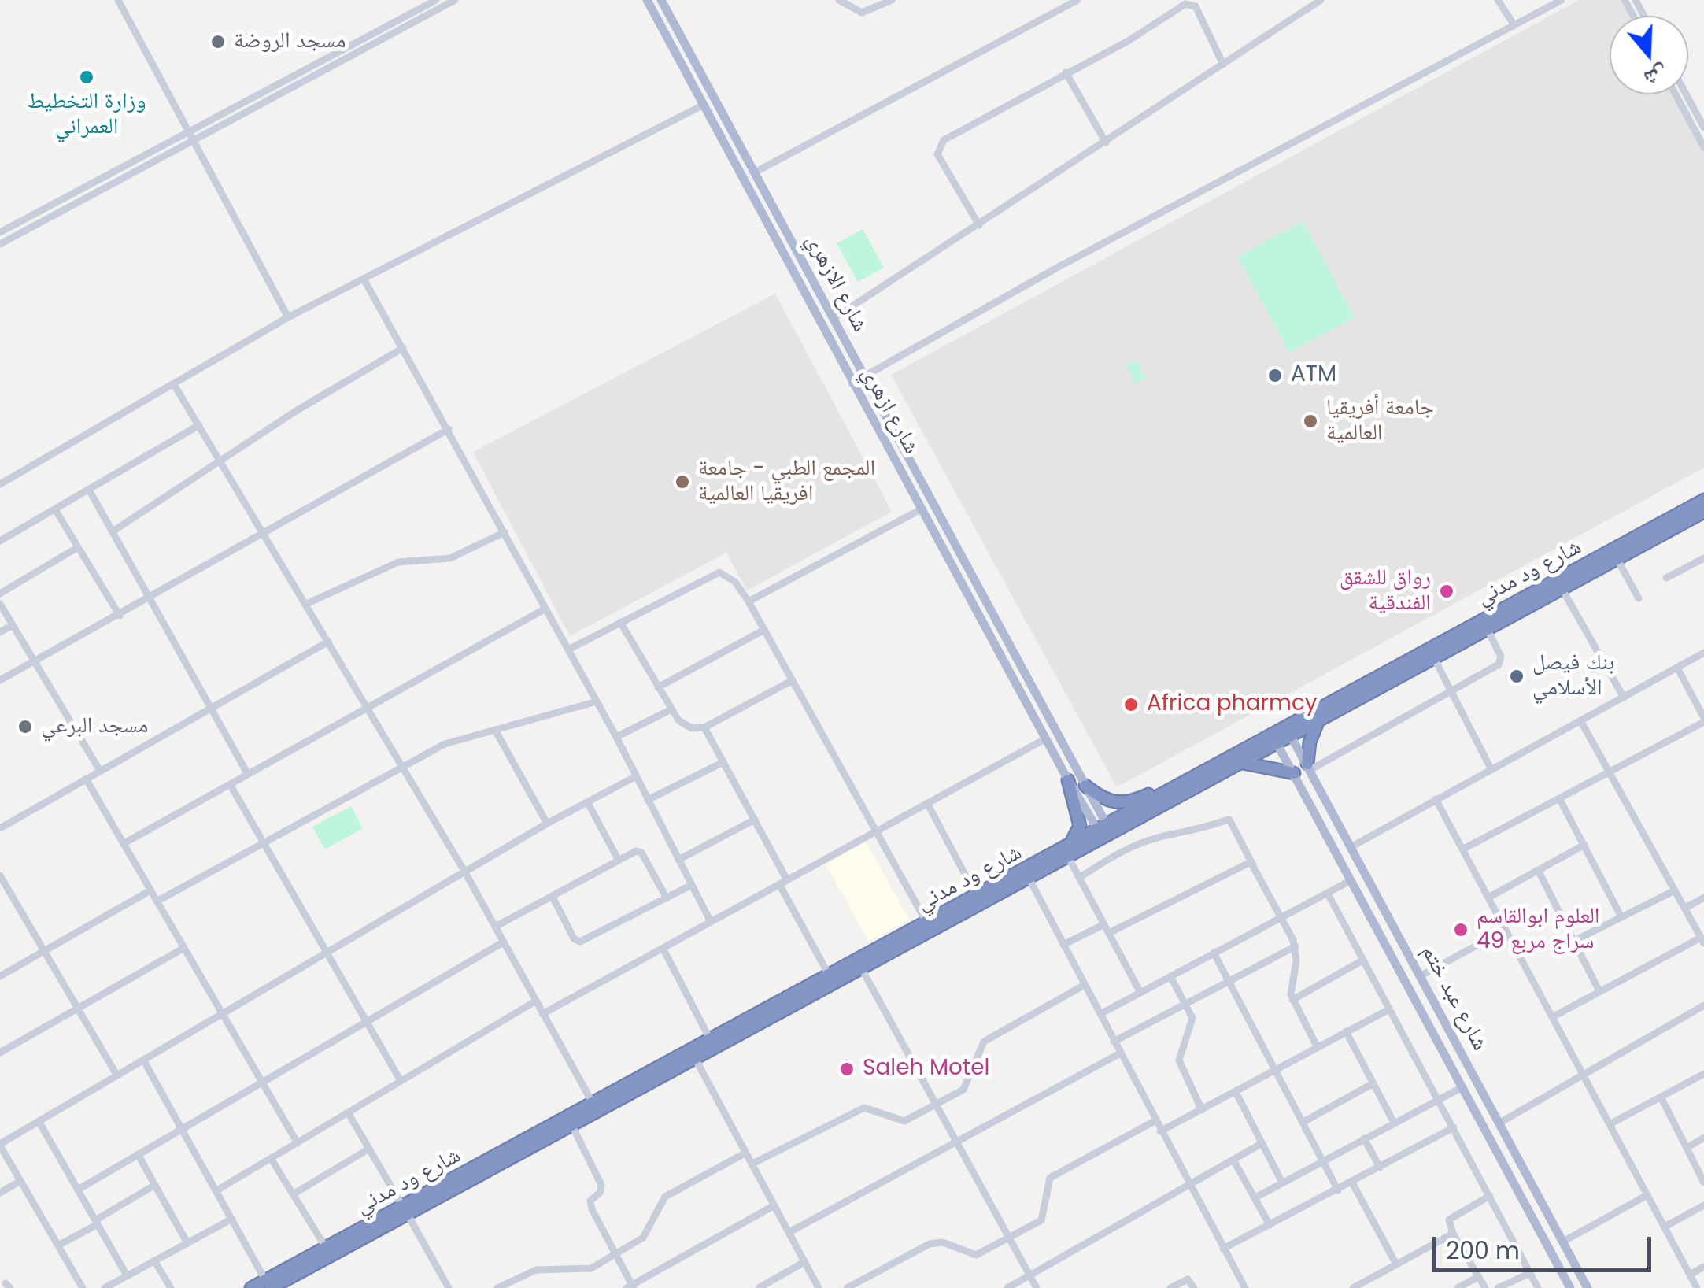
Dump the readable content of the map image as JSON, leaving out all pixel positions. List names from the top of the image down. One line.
{"streets":{"highway":["شارع ود مدني"],"main road":["شارع الازهري","شارع ازهري","شارع عبد ختم"]},"crossings":[["شارع الازهري","شارع ازهري"],["شارع الازهري","شارع ود مدني"],["شارع ازهري","شارع ود مدني"],["شارع ود مدني","شارع عبد ختم"]],"places":["مسجد الروضة","وزارة التخطيط العمراني","ATM","جامعة أفريقيا العالمية","المجمع الطبي - جامعة افريقيا العالمية","رواق للشقق الفندقية","بنك فيصل الأسلامي","Africa pharmcy","مسجد البرعي","العلوم ابوالقاسم سراج مربع 49","Saleh Motel"],"scale_bar":"200 m","north":"bottom"}
